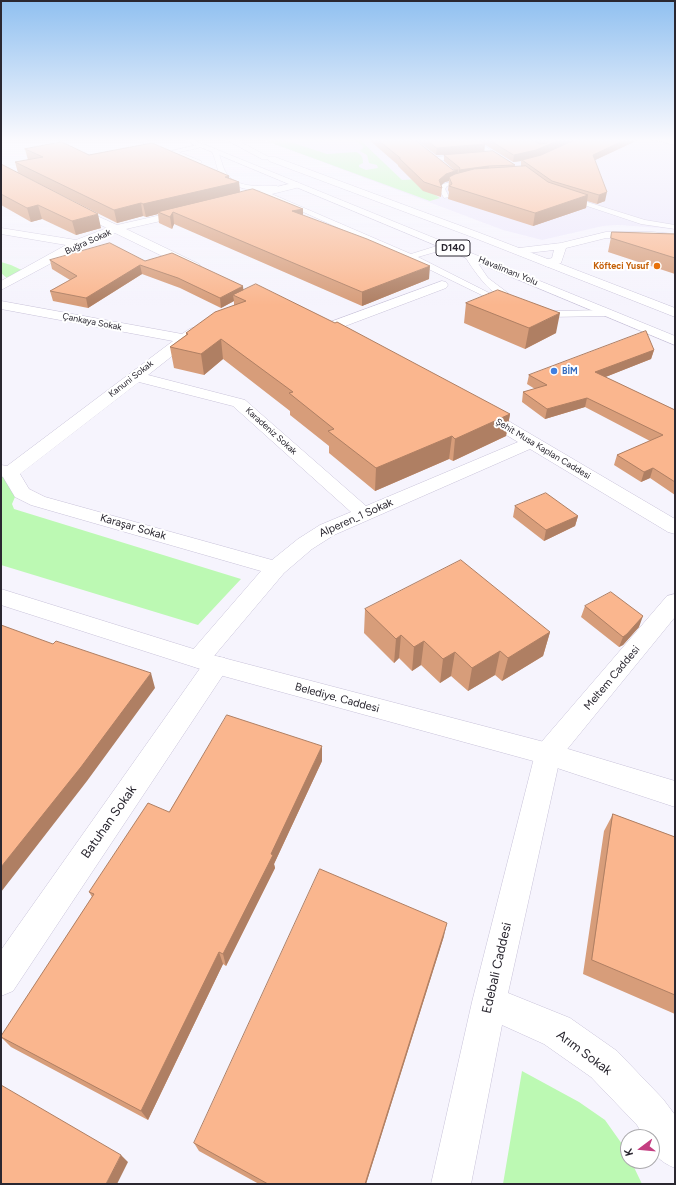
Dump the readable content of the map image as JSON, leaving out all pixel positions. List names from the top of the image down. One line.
{"streets":{"main road":["Buğra Sokak","D140","Havalimanı Yolu","Çankaya Sokak","Kanuni Sokak","Karadeniz Sokak","Şehit Musa Kaplan Caddesi","Alperen_1 Sokak","Karaşar Sokak","Meltem Caddesi","Belediye. Caddesi","Batuhan Sokak","Edebali Caddesi","Arım Sokak"]},"crossings":[["Çankaya Sokak","Kanuni Sokak"],["Kanuni Sokak","Karadeniz Sokak"],["Kanuni Sokak","Karaşar Sokak"],["Karadeniz Sokak","Alperen_1 Sokak"],["Şehit Musa Kaplan Caddesi","Alperen_1 Sokak"],["Alperen_1 Sokak","Karaşar Sokak"],["Alperen_1 Sokak","Belediye. Caddesi"],["Alperen_1 Sokak","Batuhan Sokak"],["Meltem Caddesi","Belediye. Caddesi"],["Meltem Caddesi","Edebali Caddesi"],["Belediye. Caddesi","Batuhan Sokak"],["Belediye. Caddesi","Edebali Caddesi"],["Edebali Caddesi","Arım Sokak"]],"places":["Köfteci Yusuf","BİM"],"north":"left"}
